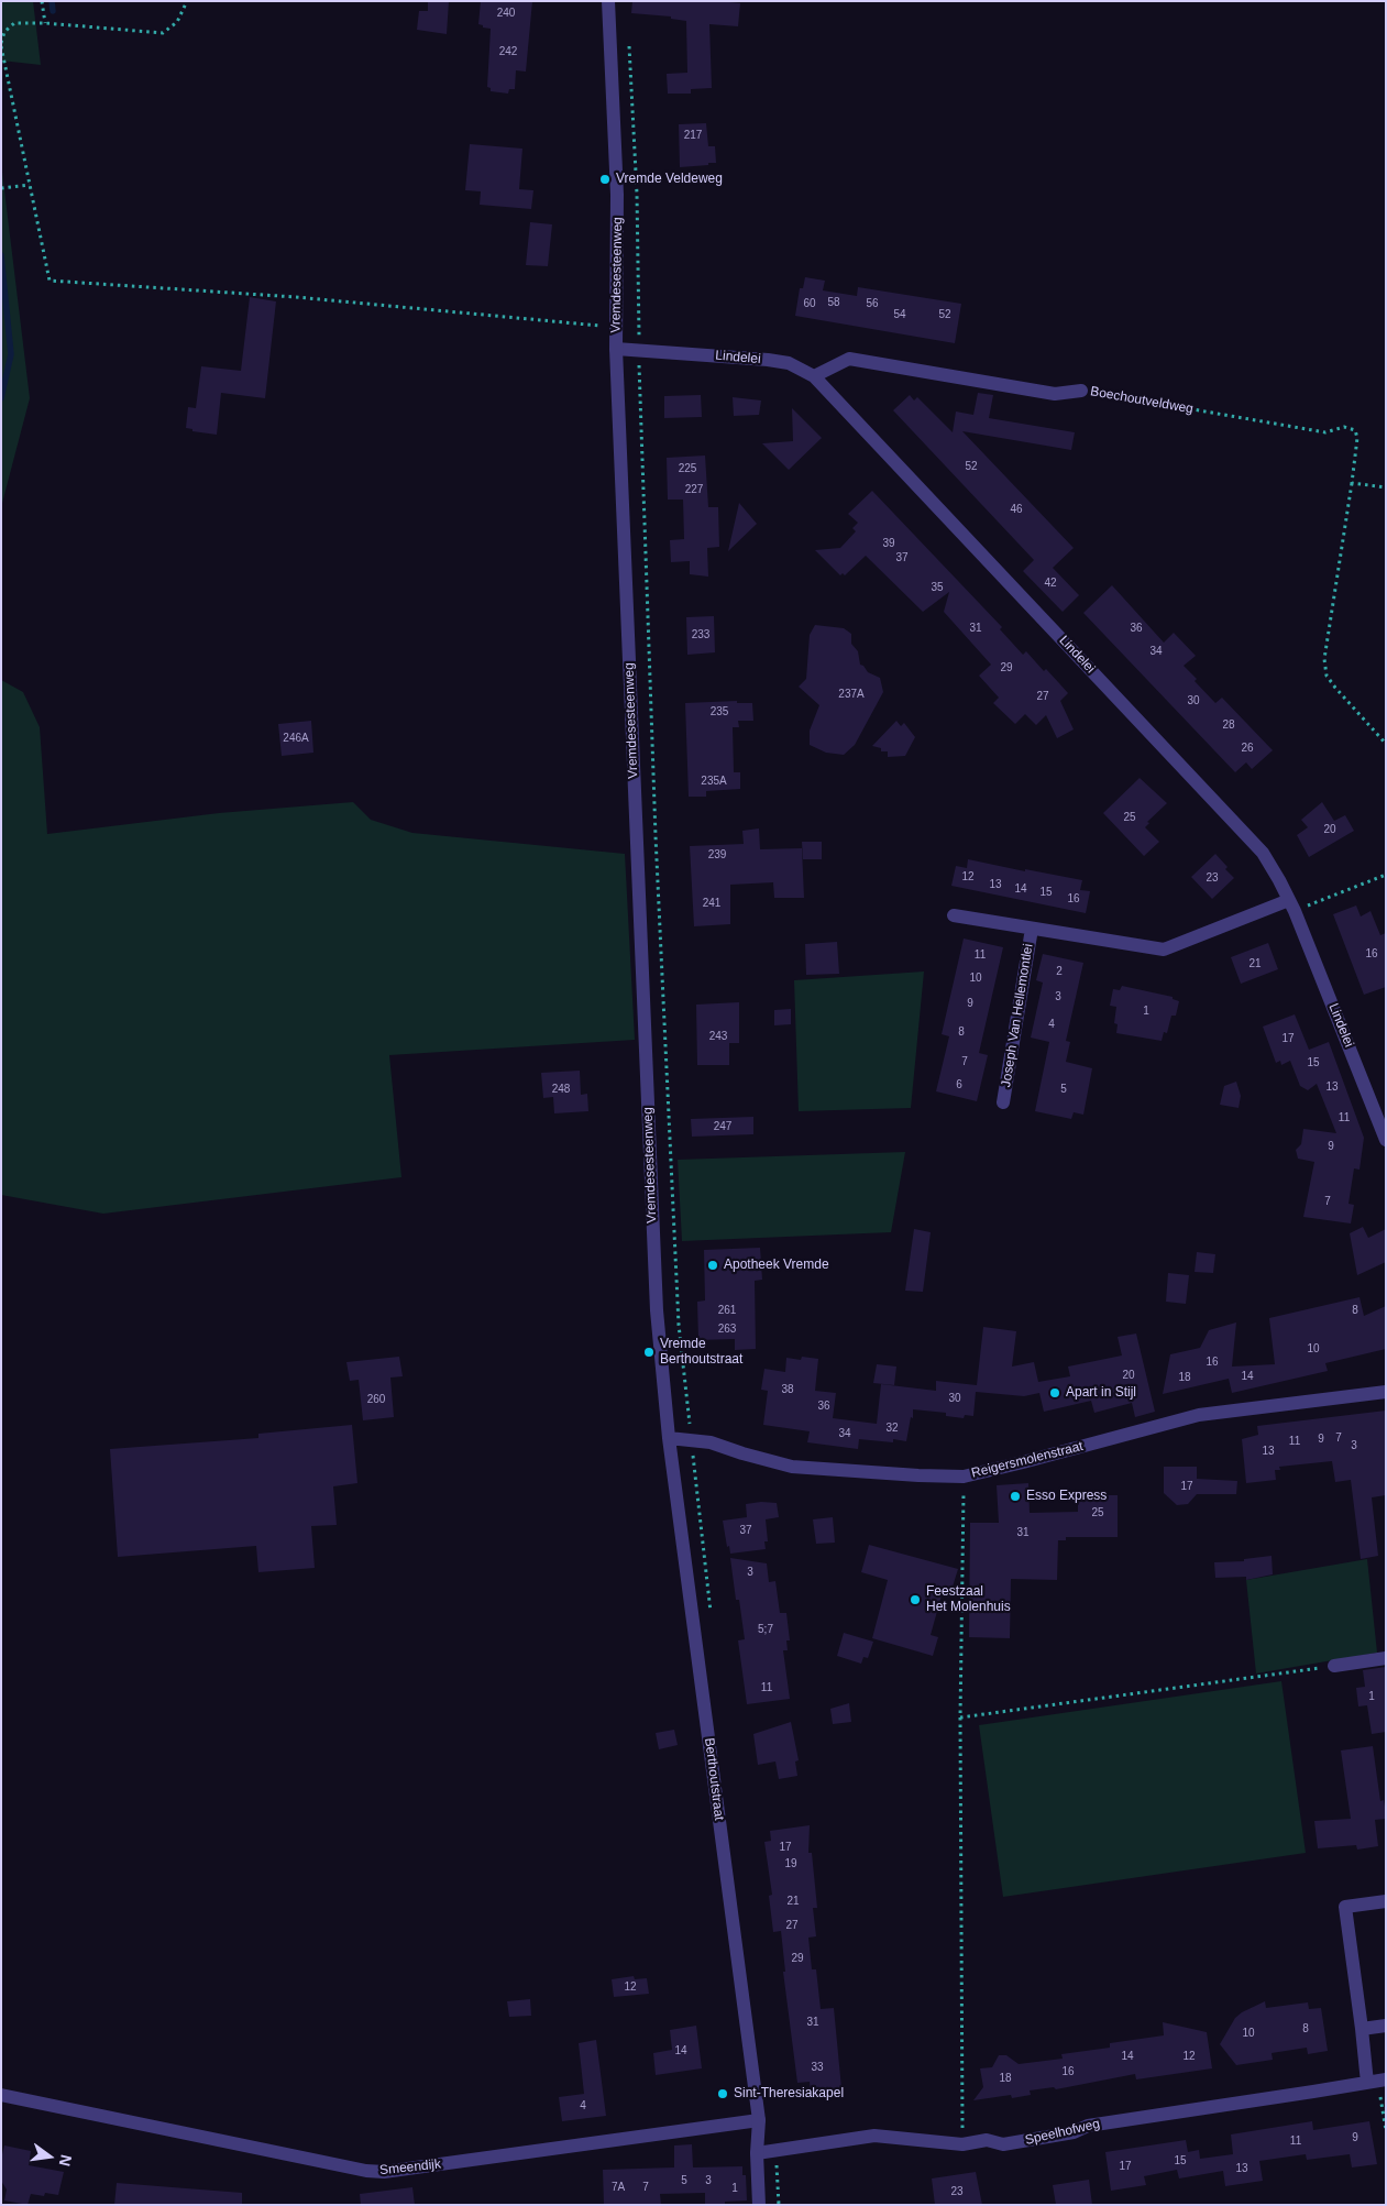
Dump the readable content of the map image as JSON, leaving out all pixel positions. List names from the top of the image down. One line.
{"streets":{"street":["Vremdesesteenweg","Lindelei","Boechoutveldweg","Joseph Van Hellemontlei","Reigersmolenstraat","Berthoutstraat","Speelhofweg","Smeendijk"]},"crossings":[["Vremdesesteenweg","Lindelei"],["Vremdesesteenweg","Reigersmolenstraat"],["Vremdesesteenweg","Berthoutstraat"],["Lindelei","Boechoutveldweg"],["Lindelei","Joseph Van Hellemontlei"],["Reigersmolenstraat","Berthoutstraat"],["Berthoutstraat","Speelhofweg"],["Berthoutstraat","Smeendijk"]],"places":["Vremde Veldeweg","Apotheek Vremde","Vremde Berthoutstraat","Apart in Stijl","Esso Express","Feestzaal Het Molenhuis","Sint-Theresiakapel"],"house_numbers":["240","242","217","58","60","56","54","52","52","225","227","46","39","37","42","35","31","36","233","34","29","237A","27","30","235","28","246A","26","235A","25","20","239","12","23","13","14","15","16","241","16","11","21","2","10","3","9","1","4","8","243","17","7","15","6","13","248","5","11","247","9","7","261","8","263","10","16","20","14","18","38","30","260","36","32","34","7","9","11","3","13","17","25","37","31","3","5;7","11","1","17","19","21","27","29","12","31","8","10","14","14","12","33","16","18","4","9","11","15","17","13","5","3","7A","7","1","23"],"north":"right"}
